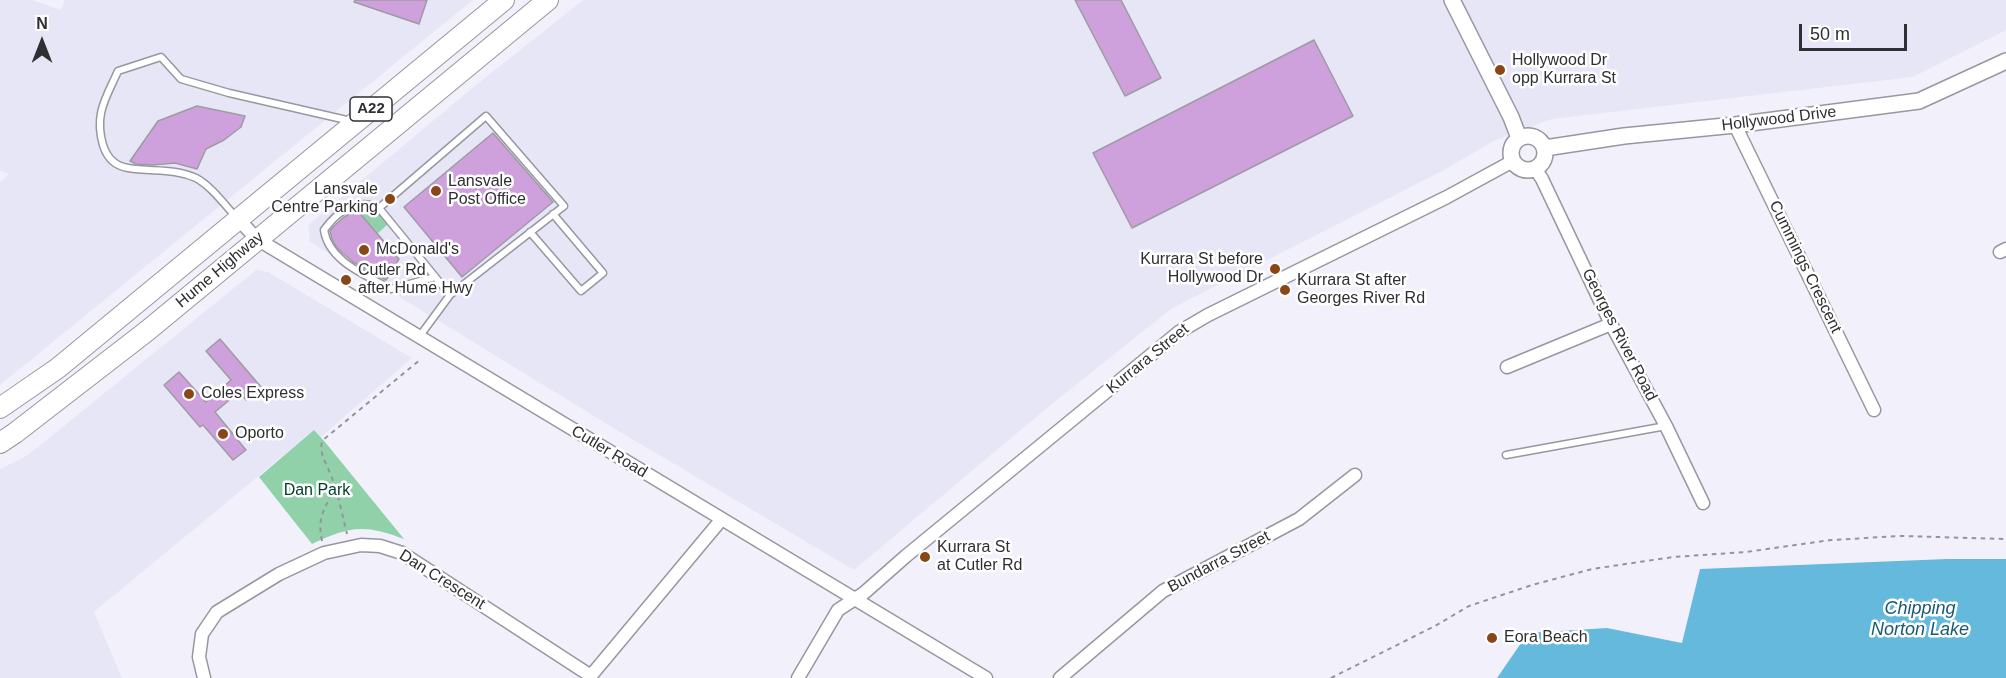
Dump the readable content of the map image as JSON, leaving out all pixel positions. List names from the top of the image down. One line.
{"streets":{"highway":["A22","Hume Highway"],"street":["Hollywood Drive","Cummings Crescent","Georges River Road","Kurrara Street","Cutler Road","Bundarra Street","Dan Crescent"]},"crossings":[["Hollywood Drive","Cummings Crescent"],["Hollywood Drive","Georges River Road"],["Hollywood Drive","Kurrara Street"],["Hume Highway","Cutler Road"],["Georges River Road","Kurrara Street"],["Kurrara Street","Cutler Road"],["Cutler Road","Dan Crescent"]],"water":["Chipping Norton Lake"],"parks":["Dan Park"],"places":["Hollywood Dr opp Kurrara St","Lansvale Post Office","Lansvale Centre Parking","McDonald's","Kurrara St before Hollywood Dr","Cutler Rd after Hume Hwy","Kurrara St after Georges River Rd","Coles Express","Oporto","Kurrara St at Cutler Rd","Eora Beach"],"scale_bar":"50 m","north":"top"}
